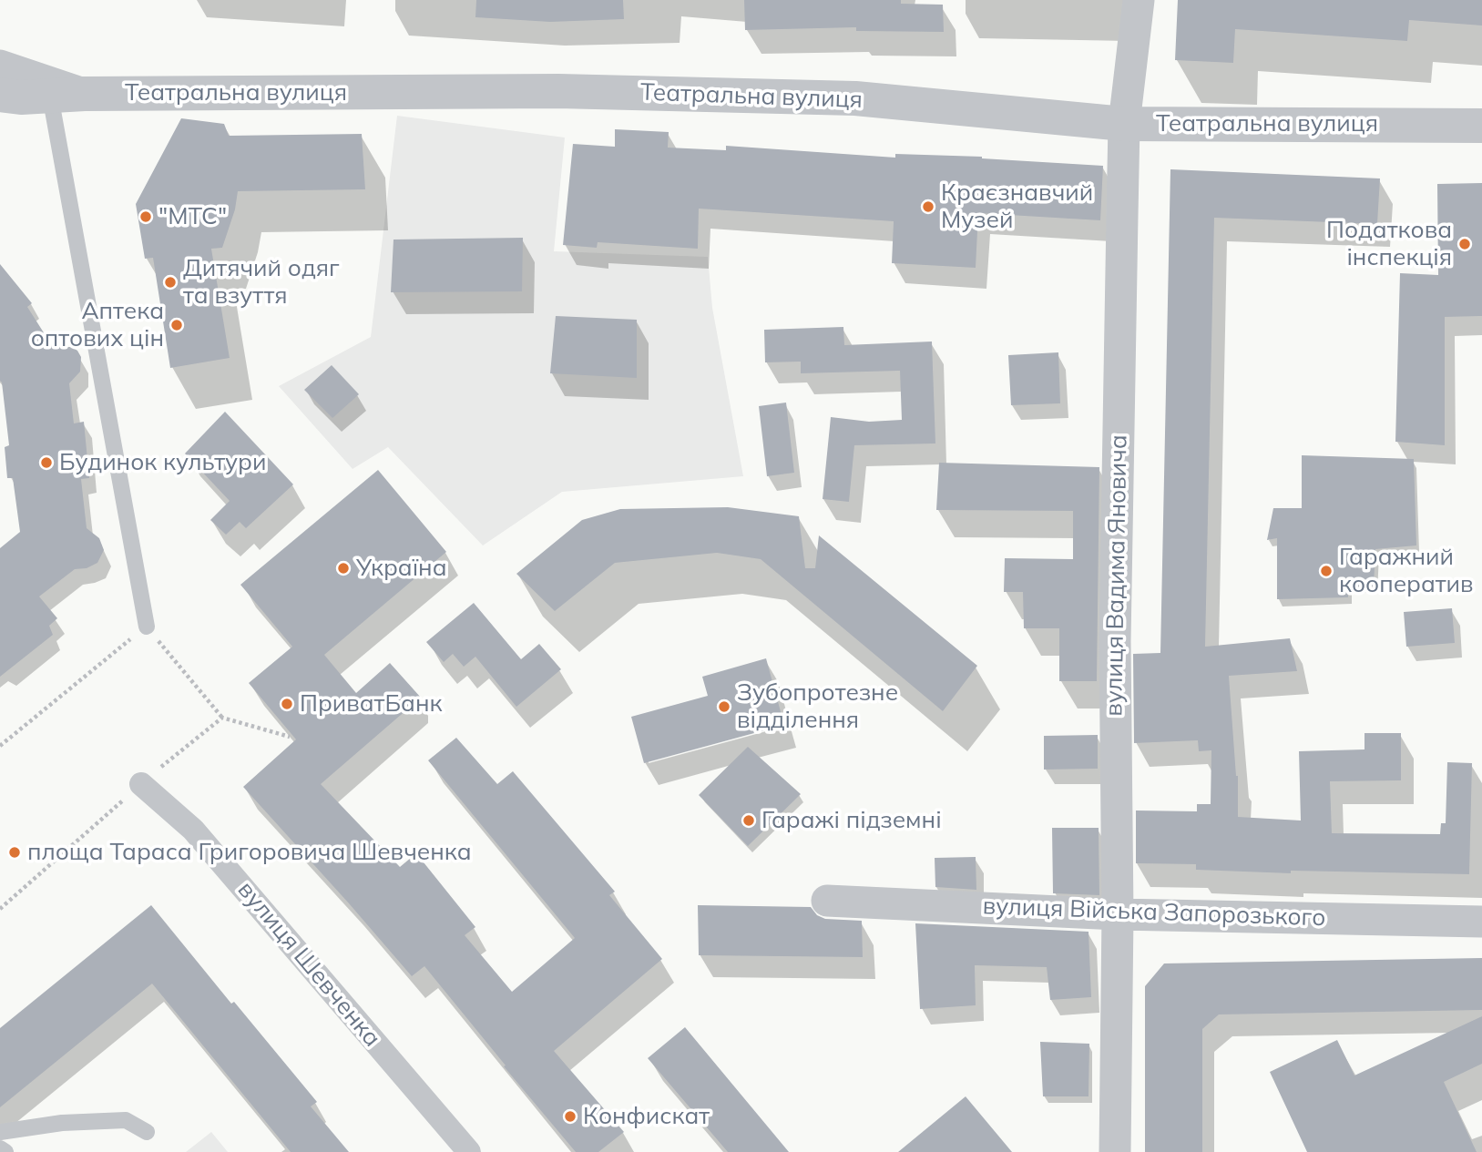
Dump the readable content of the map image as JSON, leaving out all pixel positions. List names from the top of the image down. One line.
{"streets":{"street":["Театральна вулиця","вулиця Вадима Яновича","вулиця Війська Запорозького","вулиця Шевченка"]},"crossings":[["Театральна вулиця","вулиця Вадима Яновича"],["вулиця Вадима Яновича","вулиця Війська Запорозького"]],"places":["Краєзнавчий Музей","\"МТС\"","Податкова інспекція","Дитячий одяг та взуття","Аптека оптових цін","Будинок культури","Україна","Гаражний кооператив","ПриватБанк","Зубопротезне відділення","Гаражі підземні","площа Тараса Григоровича Шевченка","Конфискат"]}
